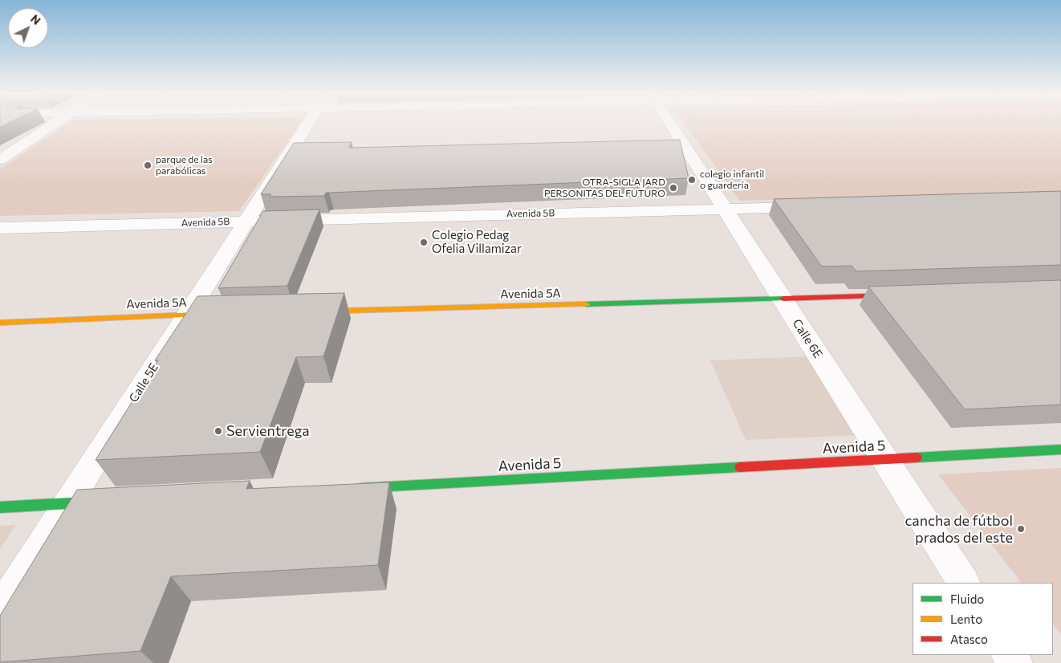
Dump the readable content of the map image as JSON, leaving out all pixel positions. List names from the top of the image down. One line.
{"streets":{"street":["Avenida 5B","Avenida 5A","Calle 6E","Calle 5E","Avenida 5"]},"crossings":[["Avenida 5B","Calle 6E"],["Avenida 5B","Calle 5E"],["Avenida 5A","Calle 6E"],["Avenida 5A","Calle 5E"],["Calle 6E","Avenida 5"]],"places":["parque de las parabólicas","colegio infantil o guardería","OTRA-SIGLA JARD PERSONITAS DEL FUTURO","Colegio Pedag Ofelia Villamizar","Servientrega","cancha de fútbol prados del este"],"legend":["Fluido","Lento","Atasco"],"north":"top right"}
